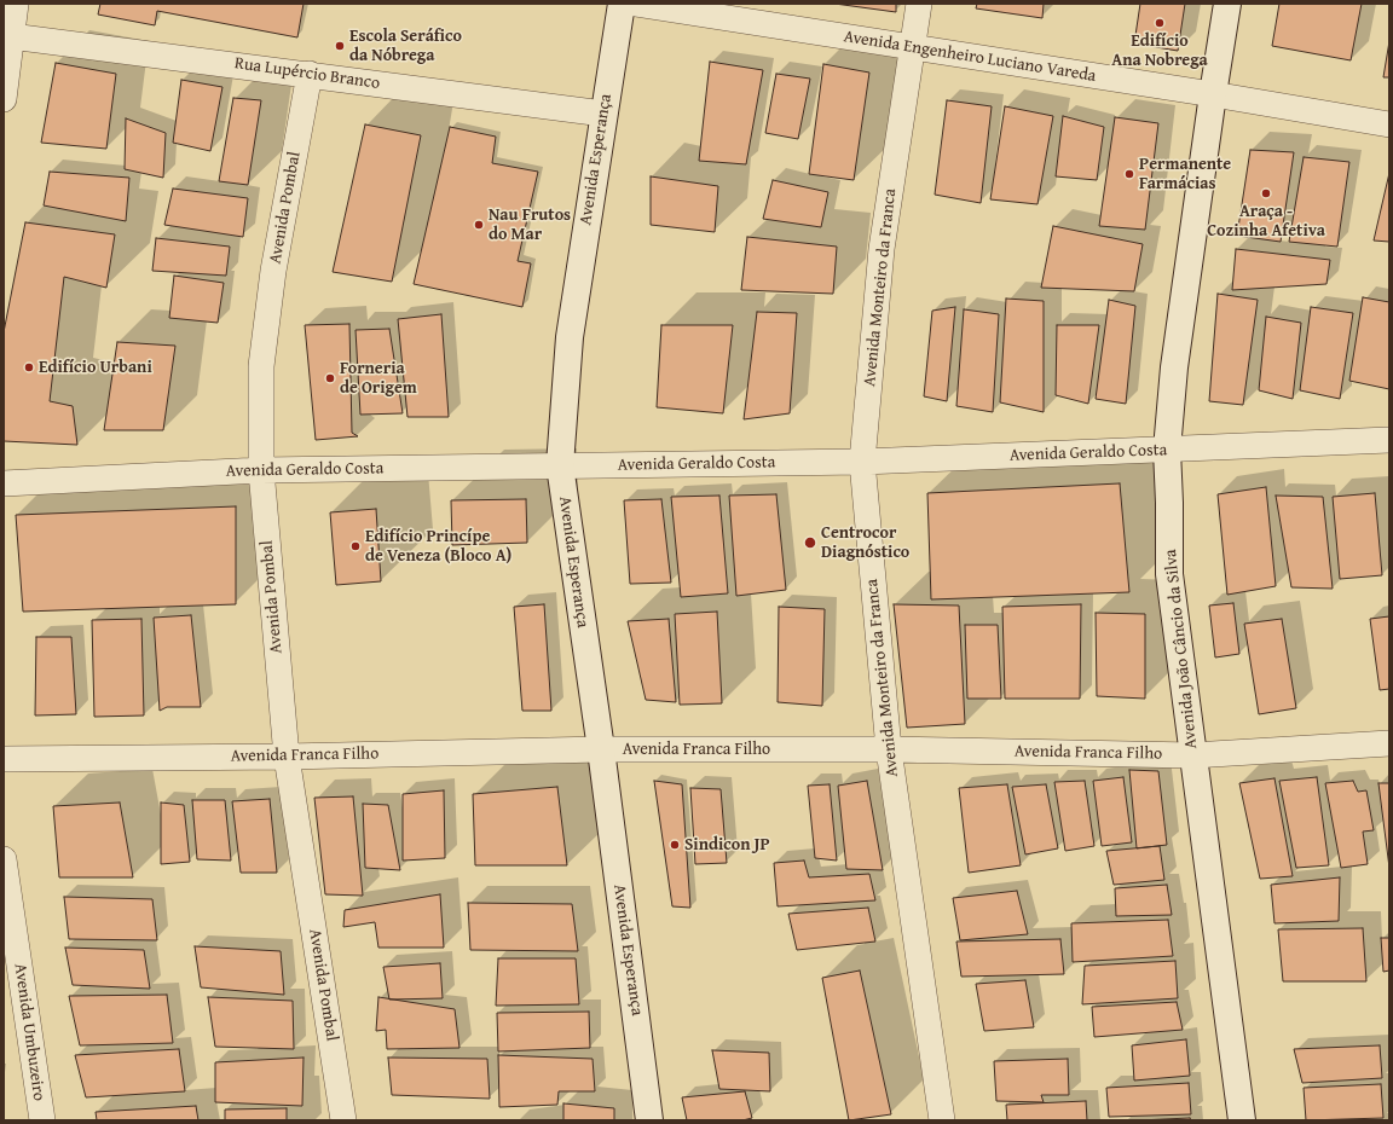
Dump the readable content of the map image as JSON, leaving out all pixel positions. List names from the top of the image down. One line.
{"streets":{"main road":["Avenida Esperança","Avenida João Câncio da Silva"],"street":["Avenida Engenheiro Luciano Vareda","Rua Lupércio Branco","Avenida Pombal","Avenida Monteiro da Franca","Avenida Geraldo Costa","Avenida Franca Filho","Avenida Umbuzeiro"]},"crossings":[["Avenida Engenheiro Luciano Vareda","Avenida Monteiro da Franca"],["Avenida Engenheiro Luciano Vareda","Avenida João Câncio da Silva"],["Rua Lupércio Branco","Avenida Esperança"],["Rua Lupércio Branco","Avenida Pombal"],["Avenida Esperança","Avenida Geraldo Costa"],["Avenida Esperança","Avenida Franca Filho"],["Avenida Pombal","Avenida Geraldo Costa"],["Avenida Pombal","Avenida Franca Filho"],["Avenida Monteiro da Franca","Avenida Geraldo Costa"],["Avenida Monteiro da Franca","Avenida Franca Filho"],["Avenida Geraldo Costa","Avenida João Câncio da Silva"],["Avenida João Câncio da Silva","Avenida Franca Filho"]],"places":["Edifício Ana Nobrega","Escola Seráfico da Nóbrega","Permanente Farmácias","Araça - Cozinha Afetiva","Nau Frutos do Mar","Edifício Urbani","Forneria de Origem","Centrocor Diagnóstico","Edifício Princípe de Veneza (Bloco A)","Sindicon JP"]}
